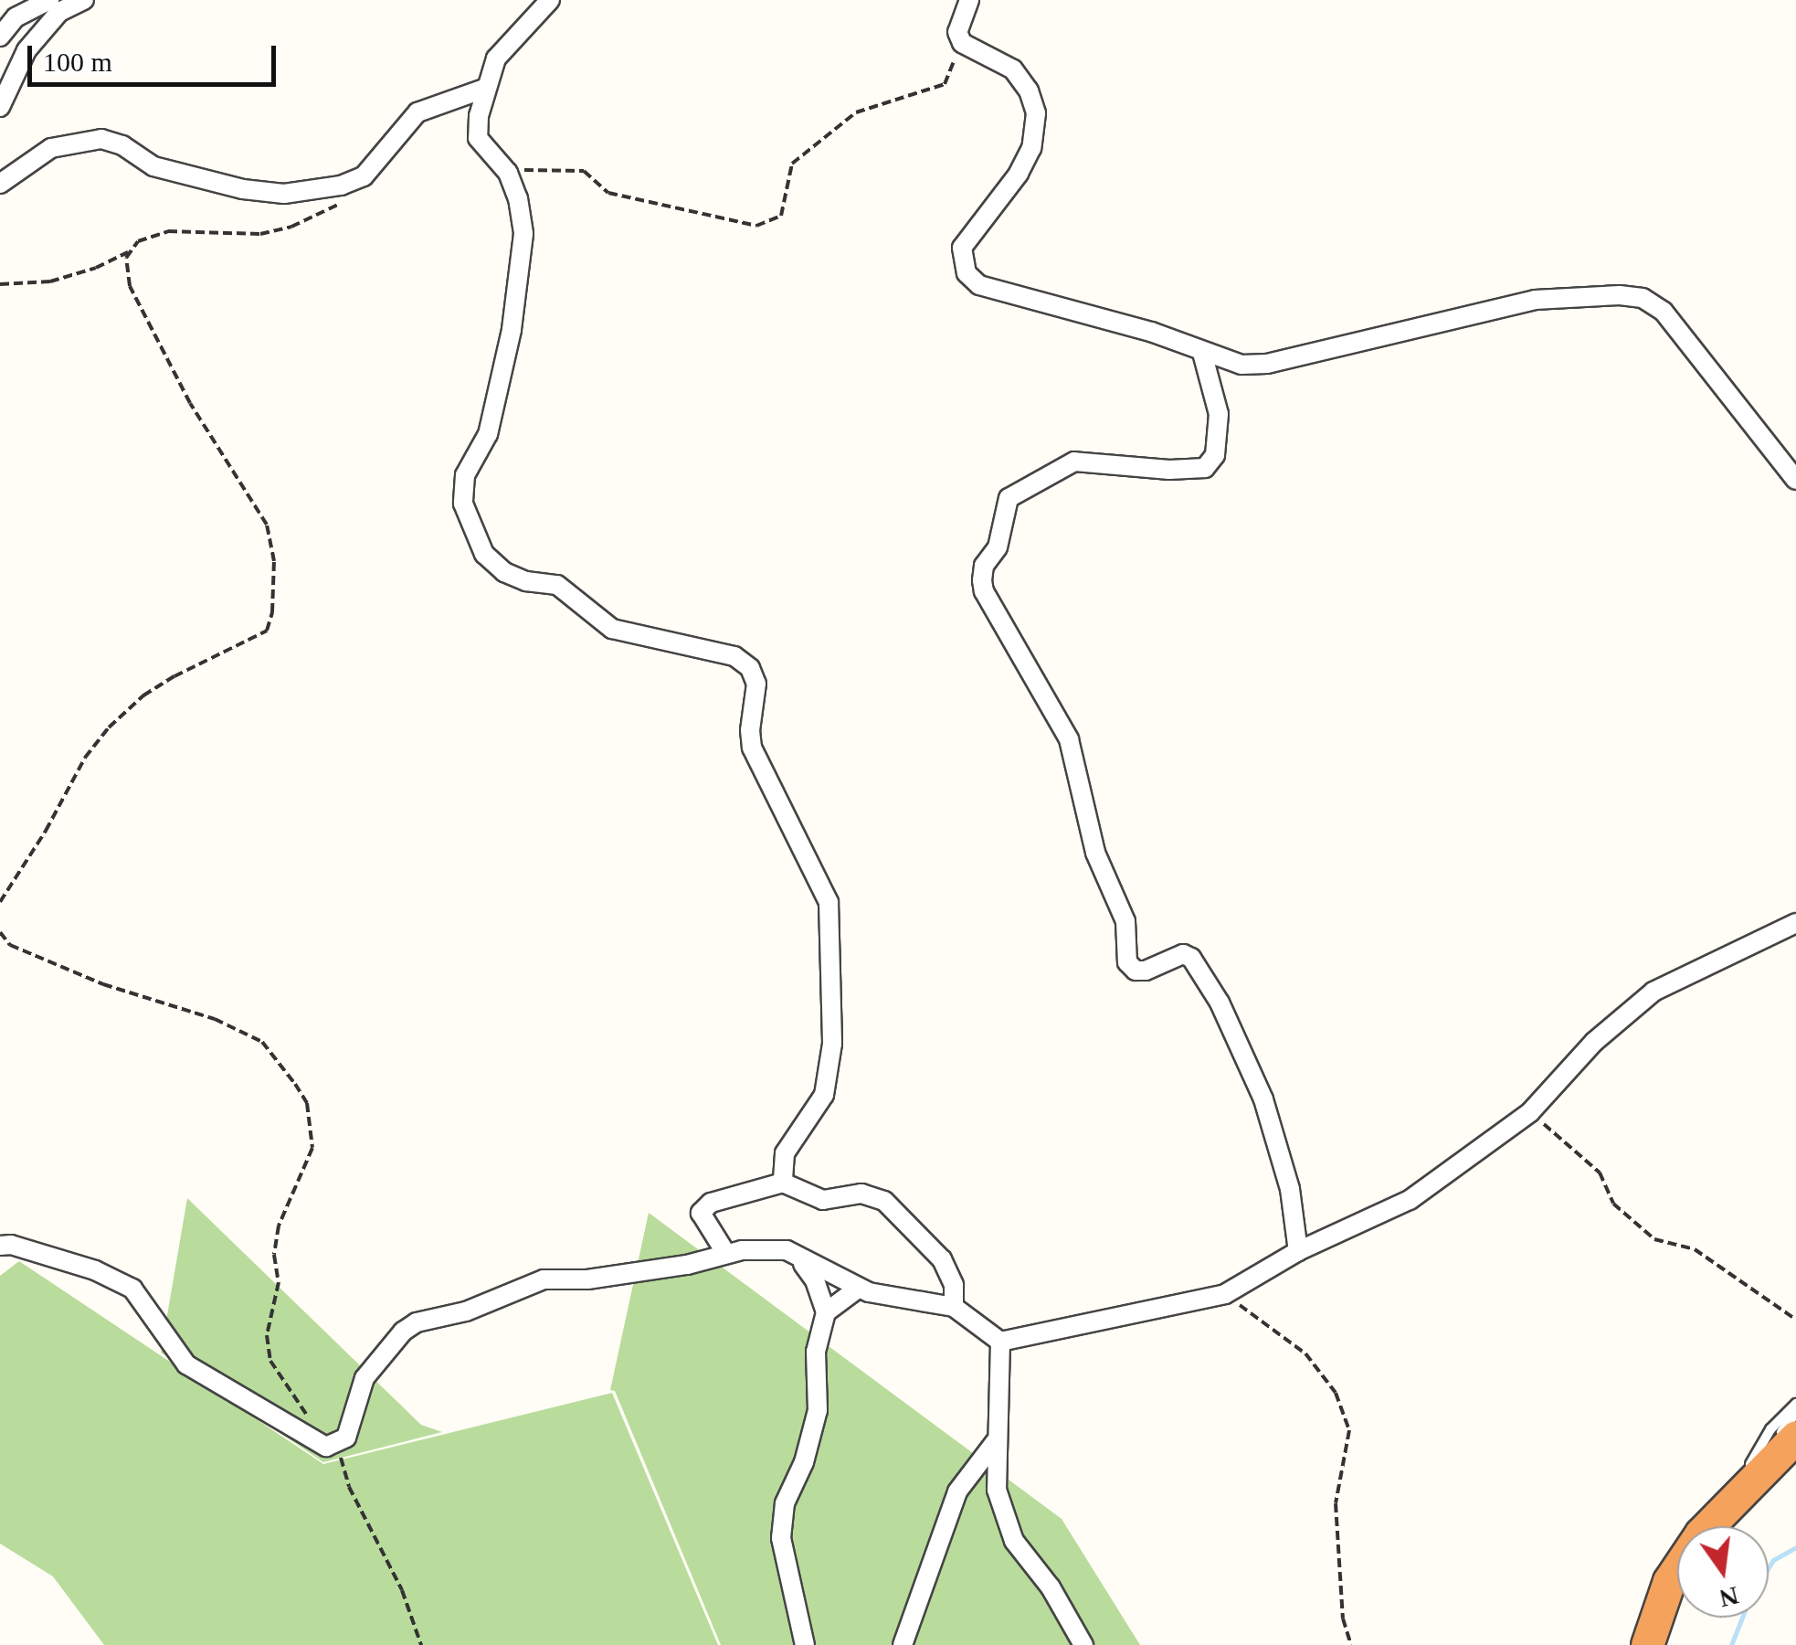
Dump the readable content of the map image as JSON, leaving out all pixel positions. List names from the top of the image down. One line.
{"scale_bar":"100 m","north":"bottom"}
